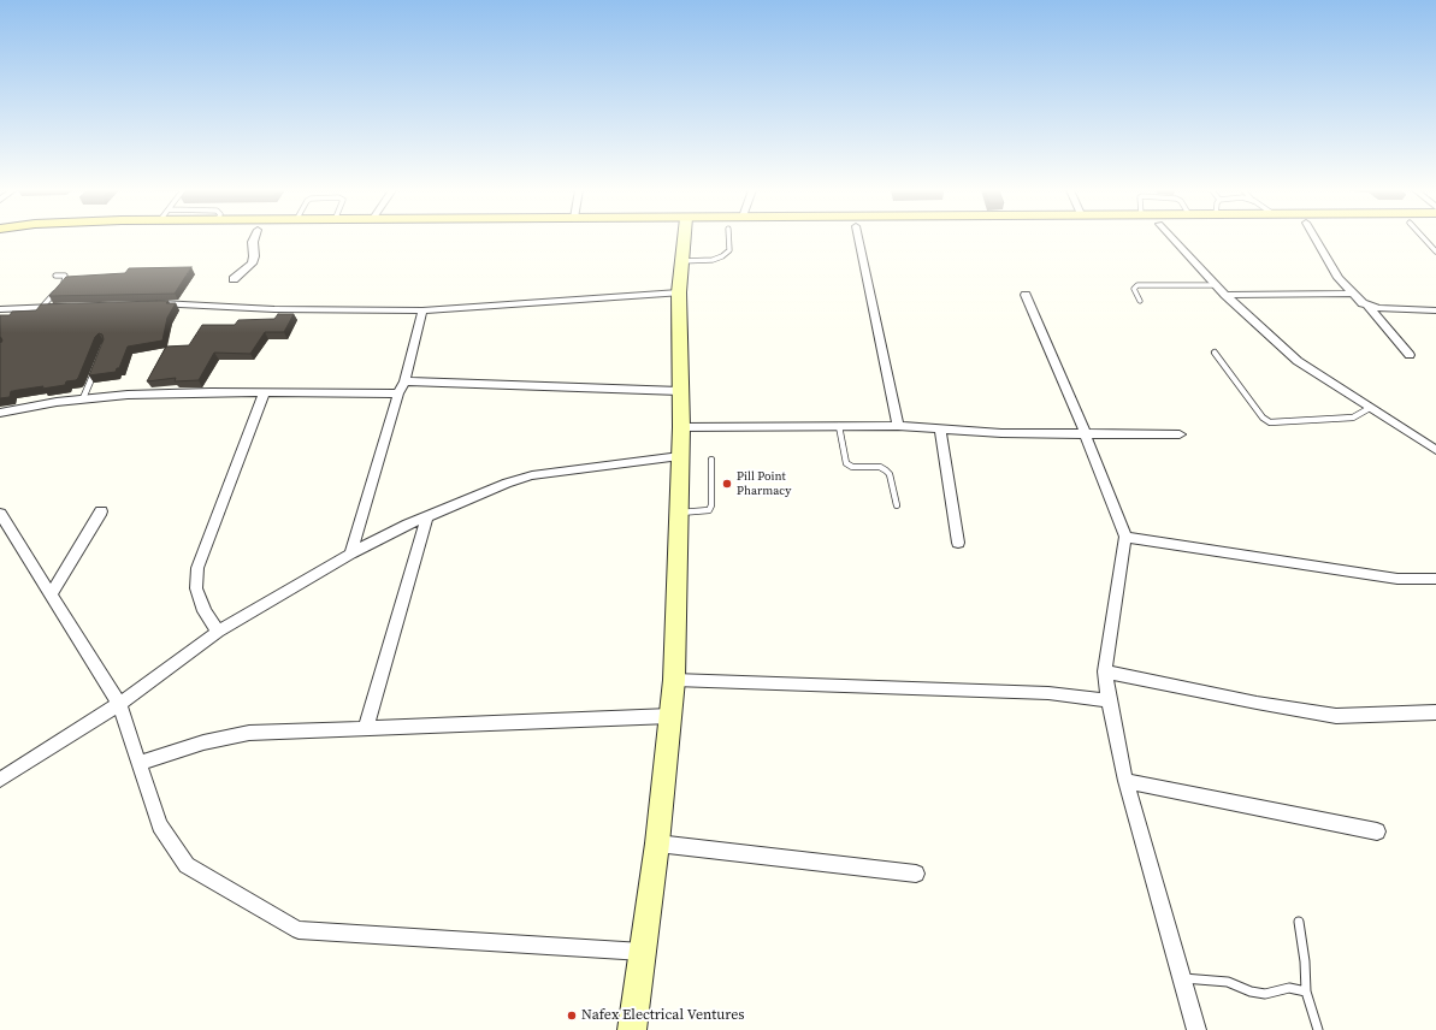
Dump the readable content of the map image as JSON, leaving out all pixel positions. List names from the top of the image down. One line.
{"places":["Pill Point Pharmacy","Nafex Electrical Ventures"]}
